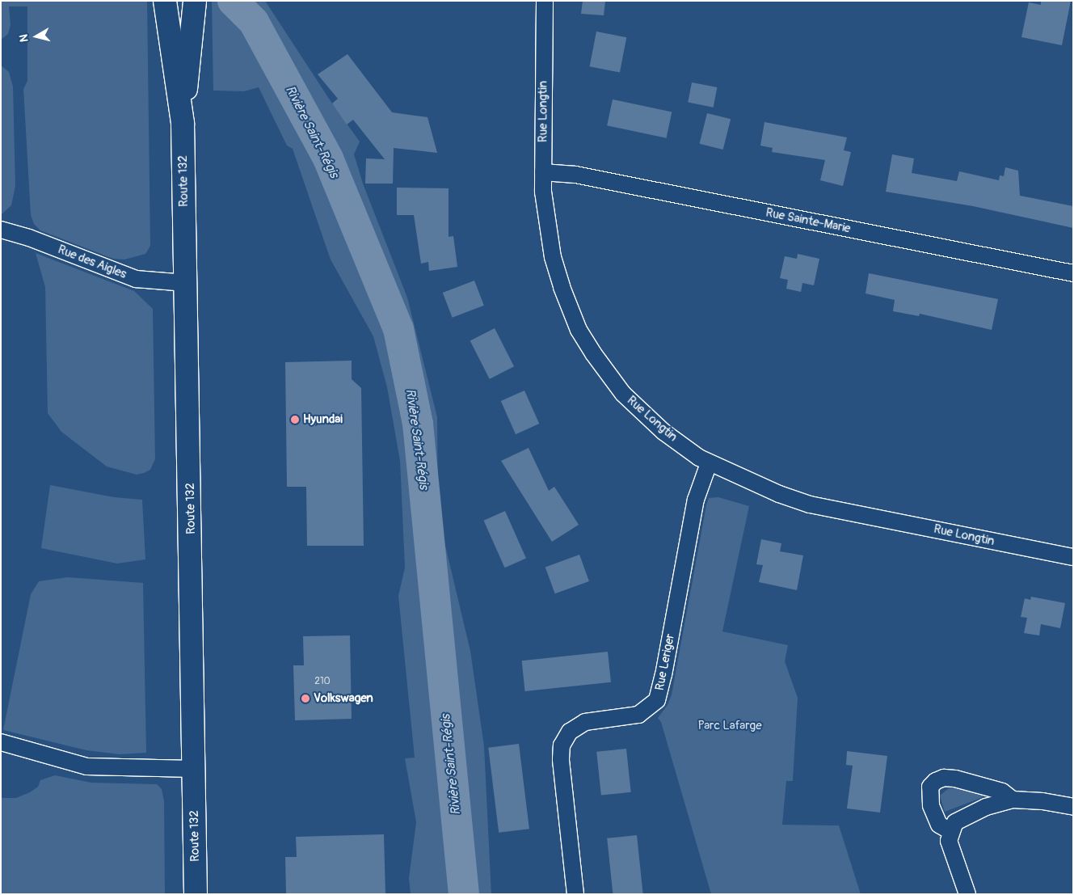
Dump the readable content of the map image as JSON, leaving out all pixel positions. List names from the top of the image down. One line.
{"streets":{"highway":["Route 132"],"street":["Rue Longtin","Rue Sainte-Marie","Rue des Aigles","Rue Leriger"]},"crossings":[["Rue Longtin","Rue Sainte-Marie"],["Rue Longtin","Rue Leriger"],["Route 132","Rue des Aigles"]],"water":["Rivière Saint-Régis"],"parks":["Parc Lafarge"],"places":["Hyundai","Volkswagen"],"house_numbers":["210"],"north":"left"}
